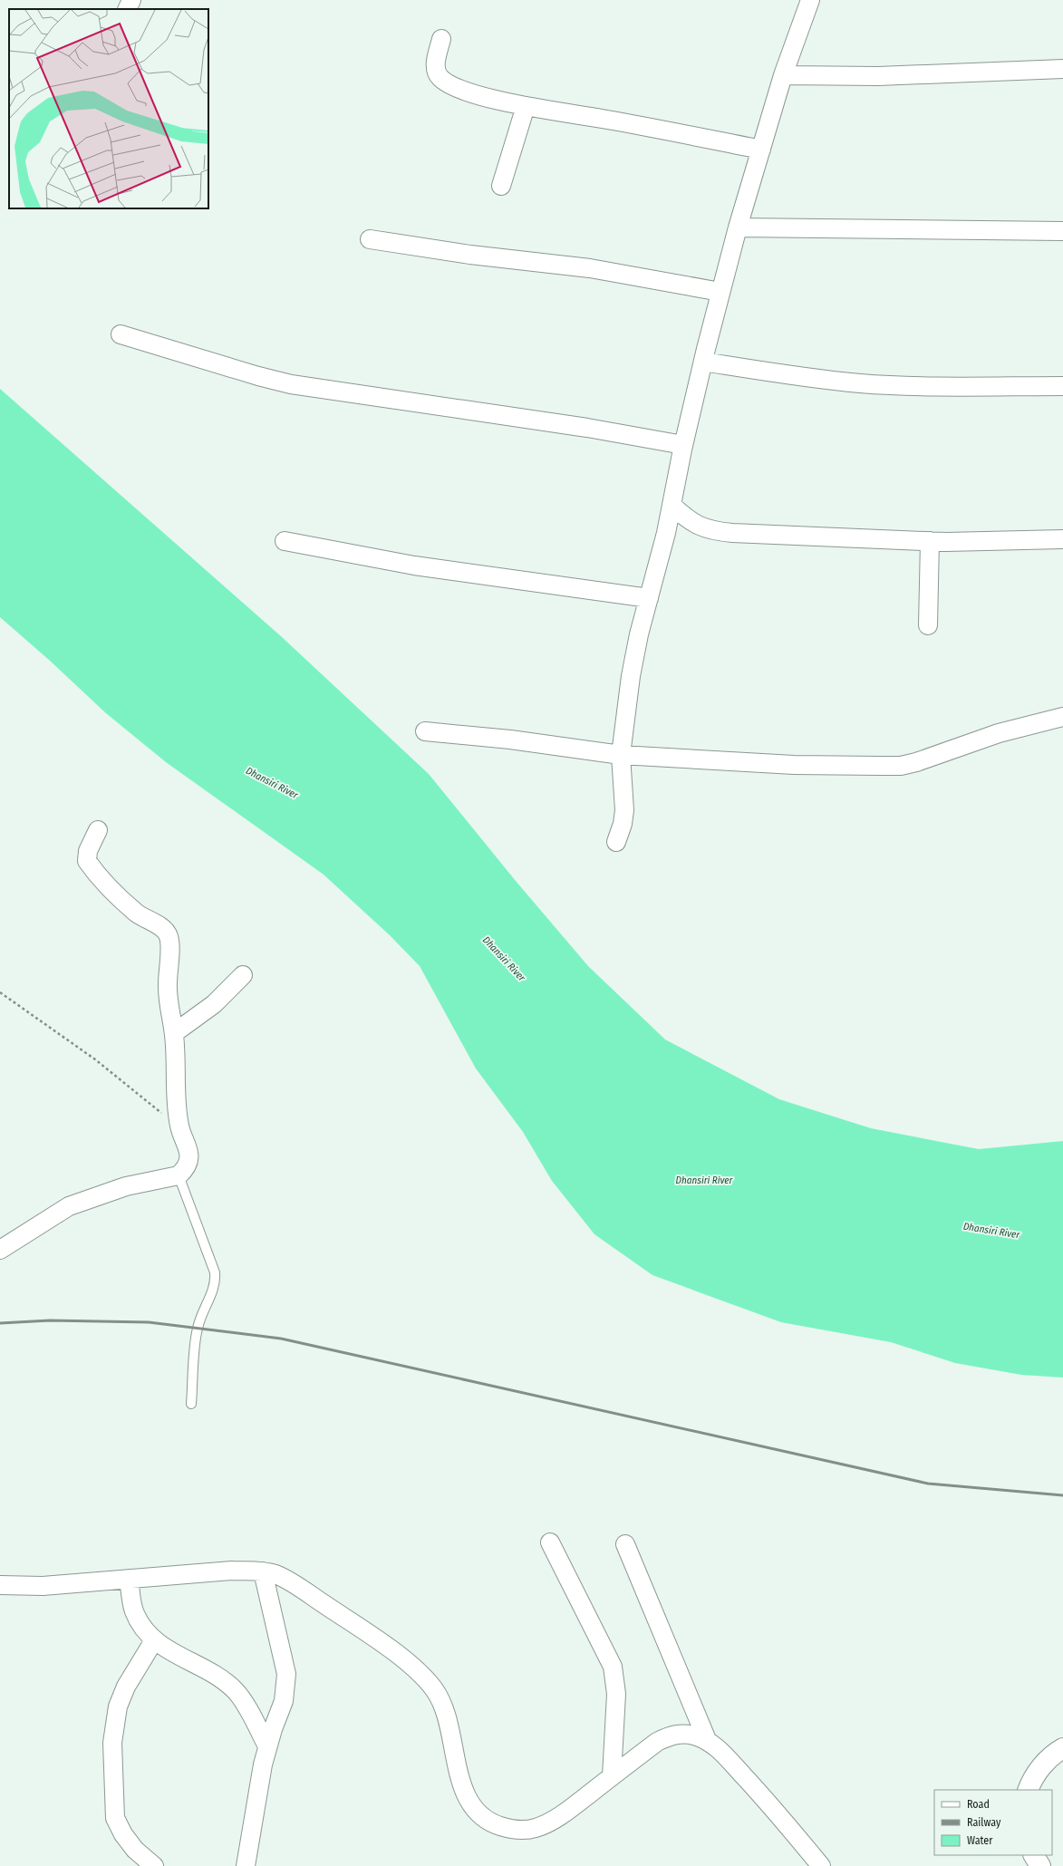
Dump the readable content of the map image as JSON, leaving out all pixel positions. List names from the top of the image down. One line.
{"water":["Dhansiri River"],"legend":["Road","Railway","Water"]}
